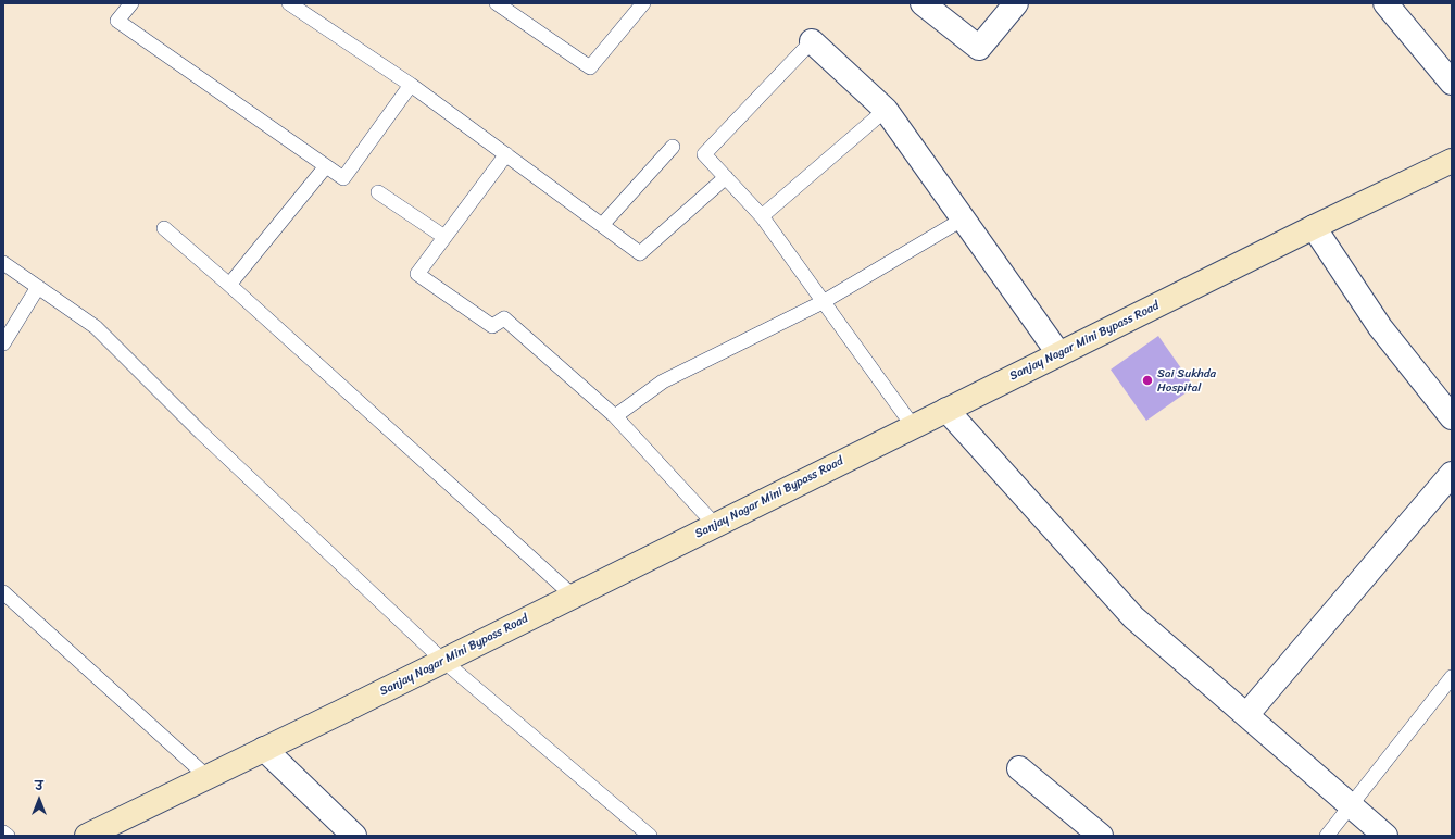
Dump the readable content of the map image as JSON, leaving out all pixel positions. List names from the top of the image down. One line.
{"streets":{"street":["Sanjay Nagar Mini Bypass Road"]},"places":["Sai Sukhda Hospital"],"north":"top"}
